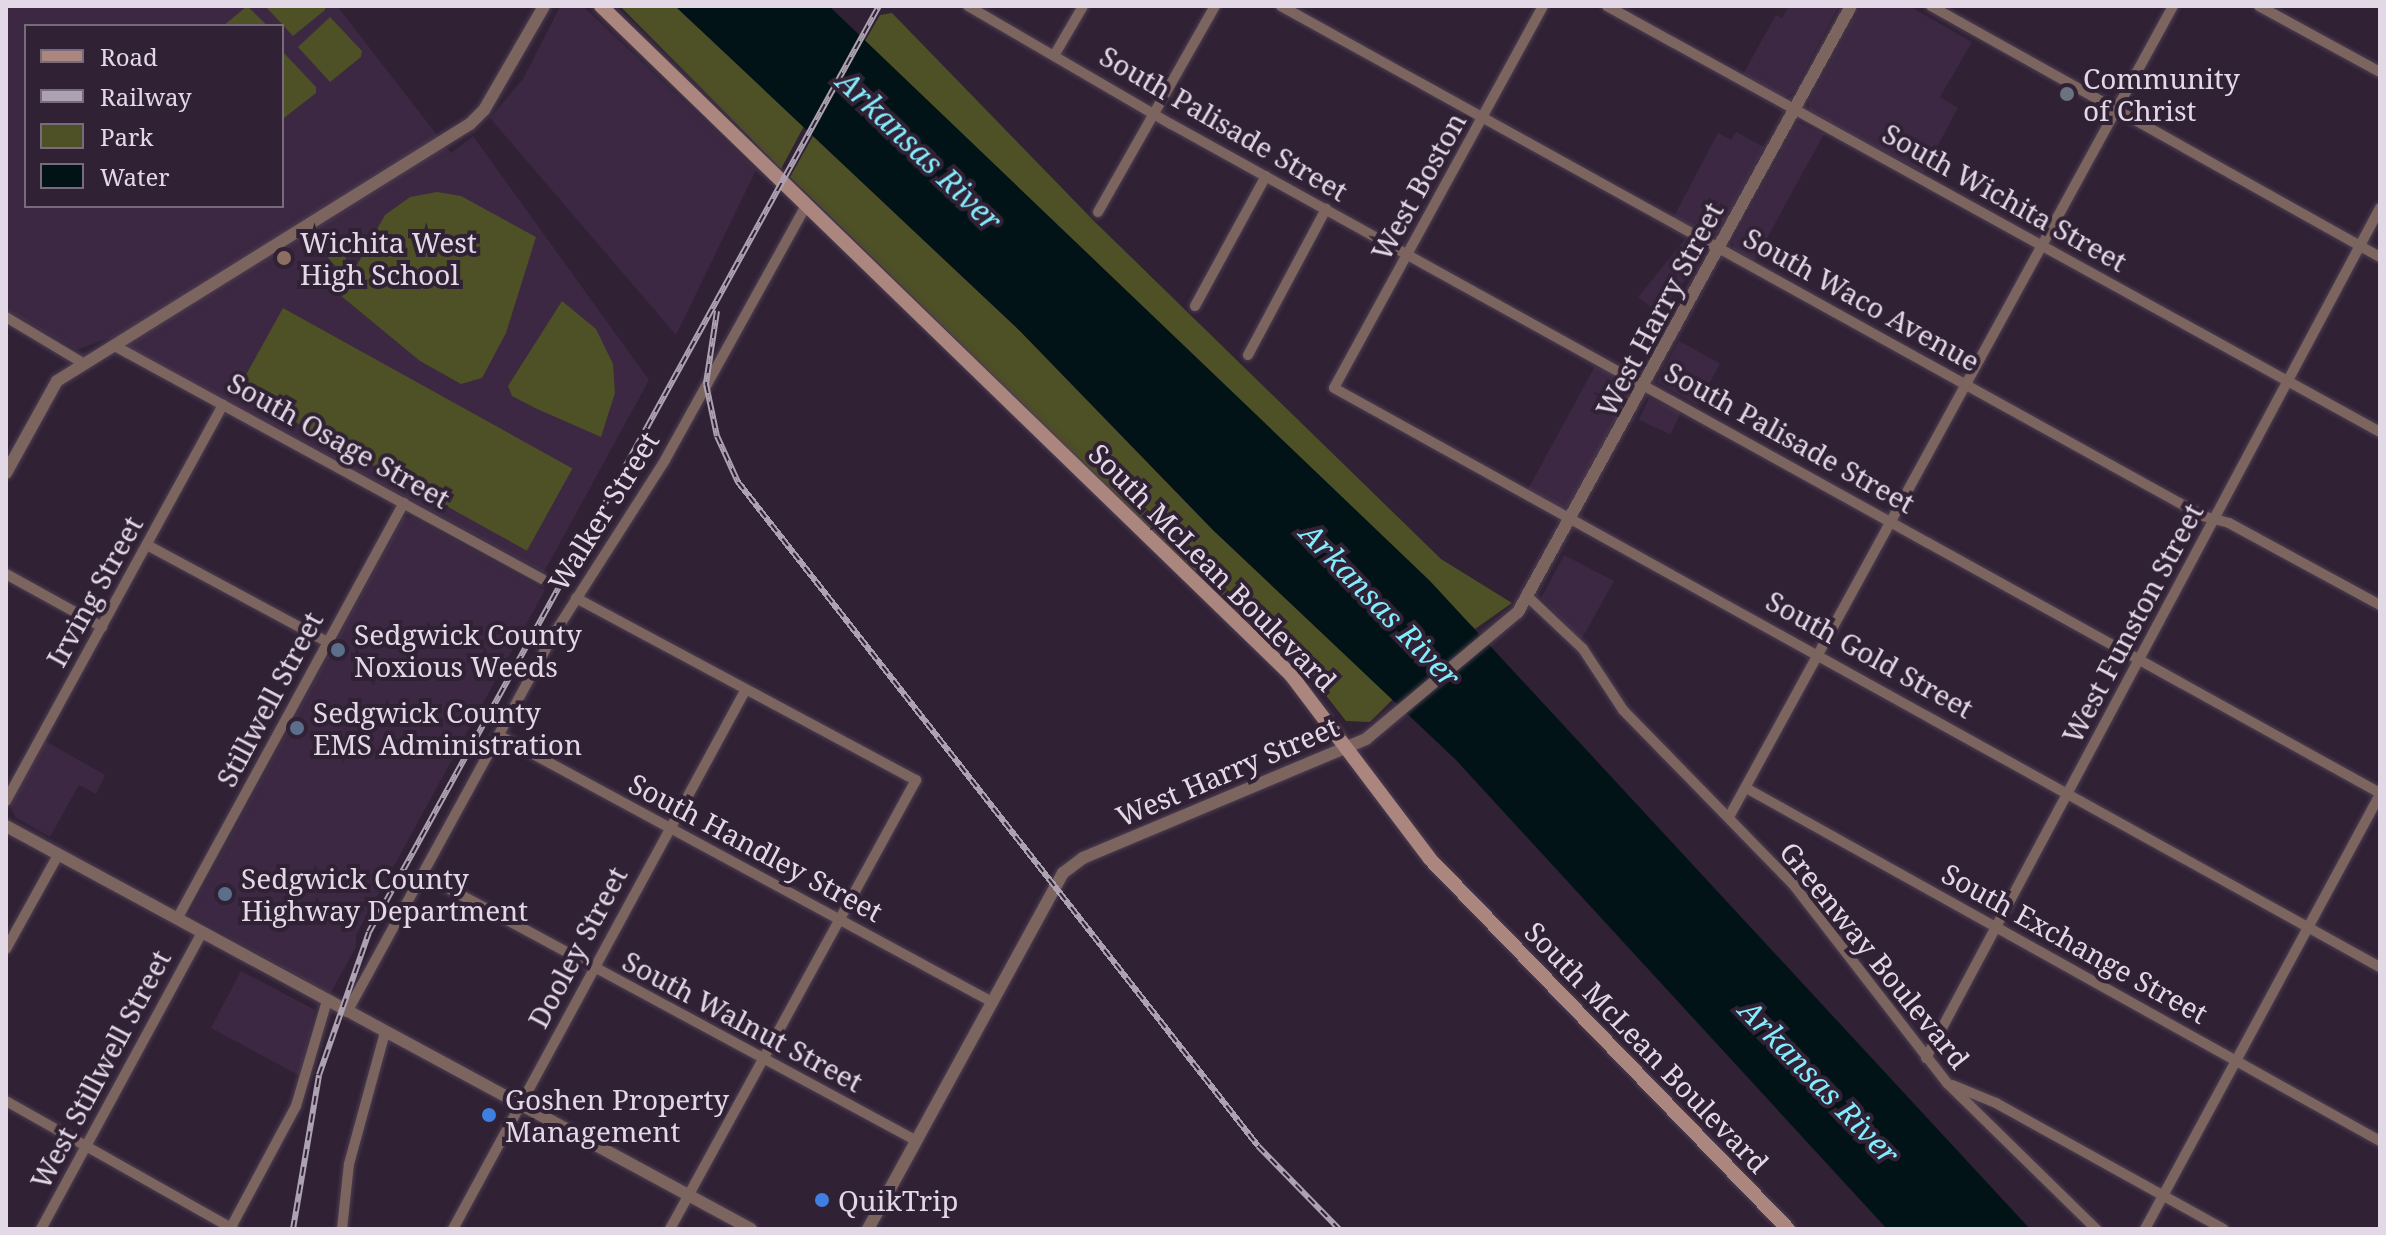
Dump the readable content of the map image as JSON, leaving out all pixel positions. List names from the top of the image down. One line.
{"streets":{"main road":["South McLean Boulevard"],"street":["South Palisade Street","West Boston","South Wichita Street","South Waco Avenue","West Harry Street","South Osage Street","Walker Street","Irving Street","West Funston Street","South Gold Street","Stillwell Street","South Handley Street","South Exchange Street","Dooley Street","Greenway Boulevard","South Walnut Street","West Stillwell Street"]},"crossings":[["South Palisade Street","West Boston"],["South Palisade Street","West Harry Street"],["South Palisade Street","West Funston Street"],["West Boston","South Waco Avenue"],["West Boston","South Gold Street"],["South Wichita Street","West Harry Street"],["South Wichita Street","West Funston Street"],["South Waco Avenue","West Harry Street"],["South Waco Avenue","West Funston Street"],["West Harry Street","South McLean Boulevard"],["West Harry Street","South Gold Street"],["West Harry Street","South Handley Street"],["West Harry Street","Greenway Boulevard"],["West Harry Street","South Walnut Street"],["South Osage Street","Irving Street"],["South Osage Street","Stillwell Street"],["Walker Street","South McLean Boulevard"],["Walker Street","South Handley Street"],["Walker Street","South Walnut Street"],["West Funston Street","South Gold Street"],["West Funston Street","South Exchange Street"],["West Funston Street","Greenway Boulevard"],["South Handley Street","Dooley Street"],["Dooley Street","South Walnut Street"]],"water":["Arkansas River"],"places":["Community of Christ","Wichita West High School","Sedgwick County Noxious Weeds","Sedgwick County EMS Administration","Sedgwick County Highway Department","Goshen Property Management","QuikTrip"],"legend":["Road","Railway","Park","Water"]}
